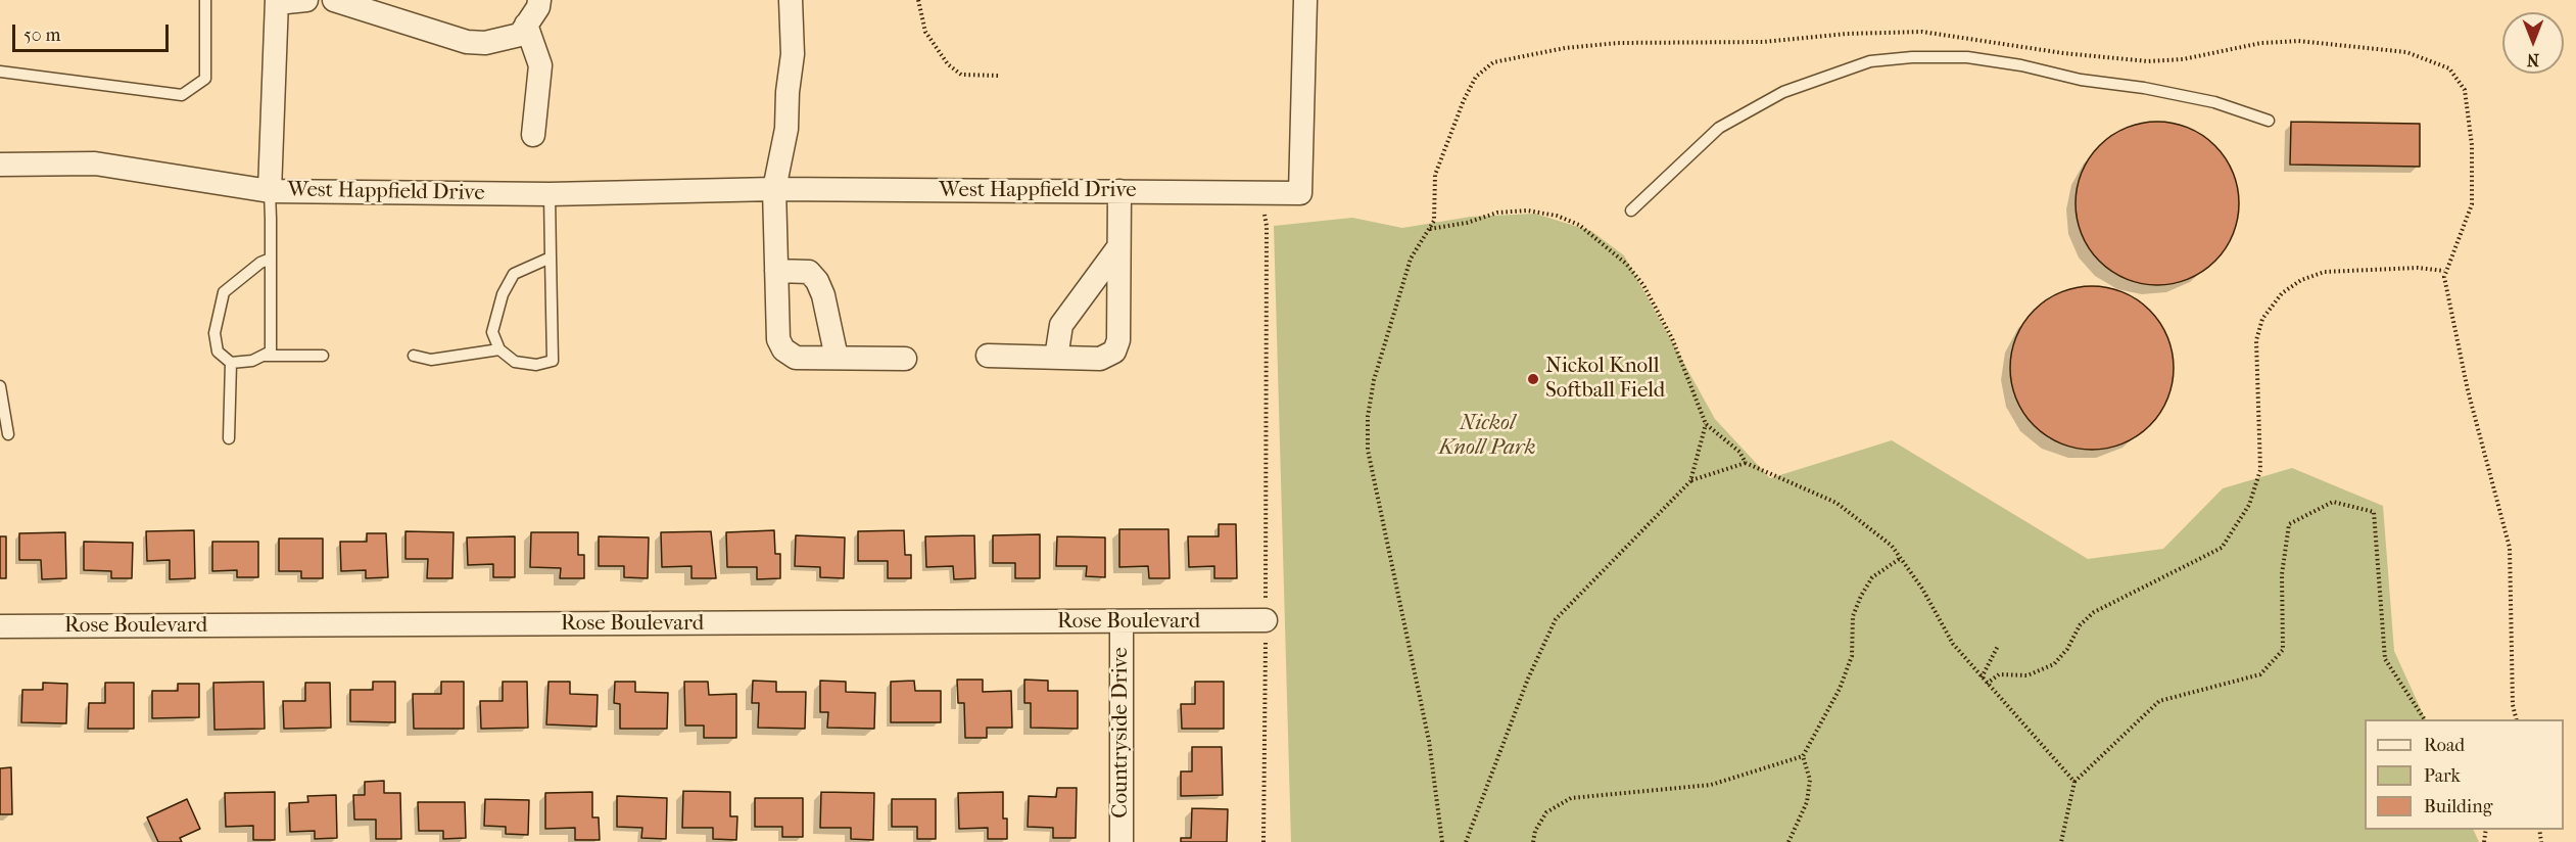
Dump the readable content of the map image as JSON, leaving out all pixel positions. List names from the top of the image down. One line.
{"streets":{"street":["West Happfield Drive","Rose Boulevard","Countryside Drive"]},"crossings":[["Rose Boulevard","Countryside Drive"]],"parks":["Nickol Knoll Park"],"places":["Nickol Knoll Softball Field"],"legend":["Road","Park","Building"],"scale_bar":"50 m","north":"bottom"}
